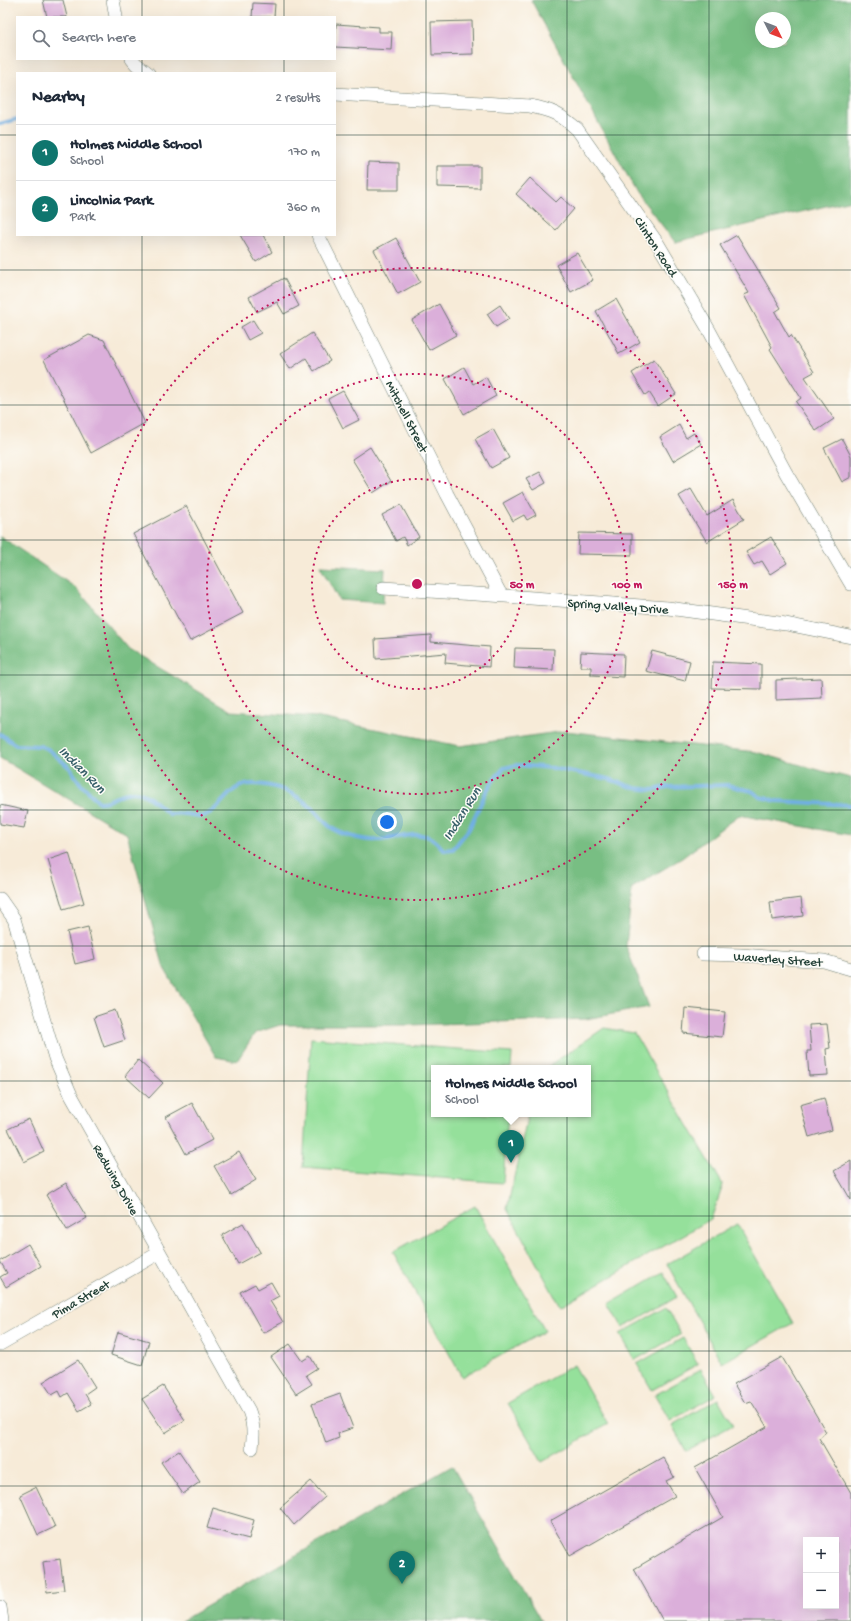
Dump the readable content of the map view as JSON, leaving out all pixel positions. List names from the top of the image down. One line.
{"streets":{"street":["Clinton Road","Mitchell Street","Spring Valley Drive","Waverley Street","Redwing Drive","Pima Street"]},"crossings":[["Mitchell Street","Spring Valley Drive"],["Redwing Drive","Pima Street"]],"water":["Indian Run"],"north":"bottom right","page":{"search":"Search here","heading":["Nearby","2 results"],"list":[{"mark":"1","name":"Holmes Middle School","note":"School","value":"170 m"},{"mark":"2","name":"Lincolnia Park","note":"Park","value":"360 m"}],"popup":["Holmes Middle School","School"],"pins":["1","2"],"map_buttons":["+","−"]},"rings":["50 m","100 m","150 m"]}
